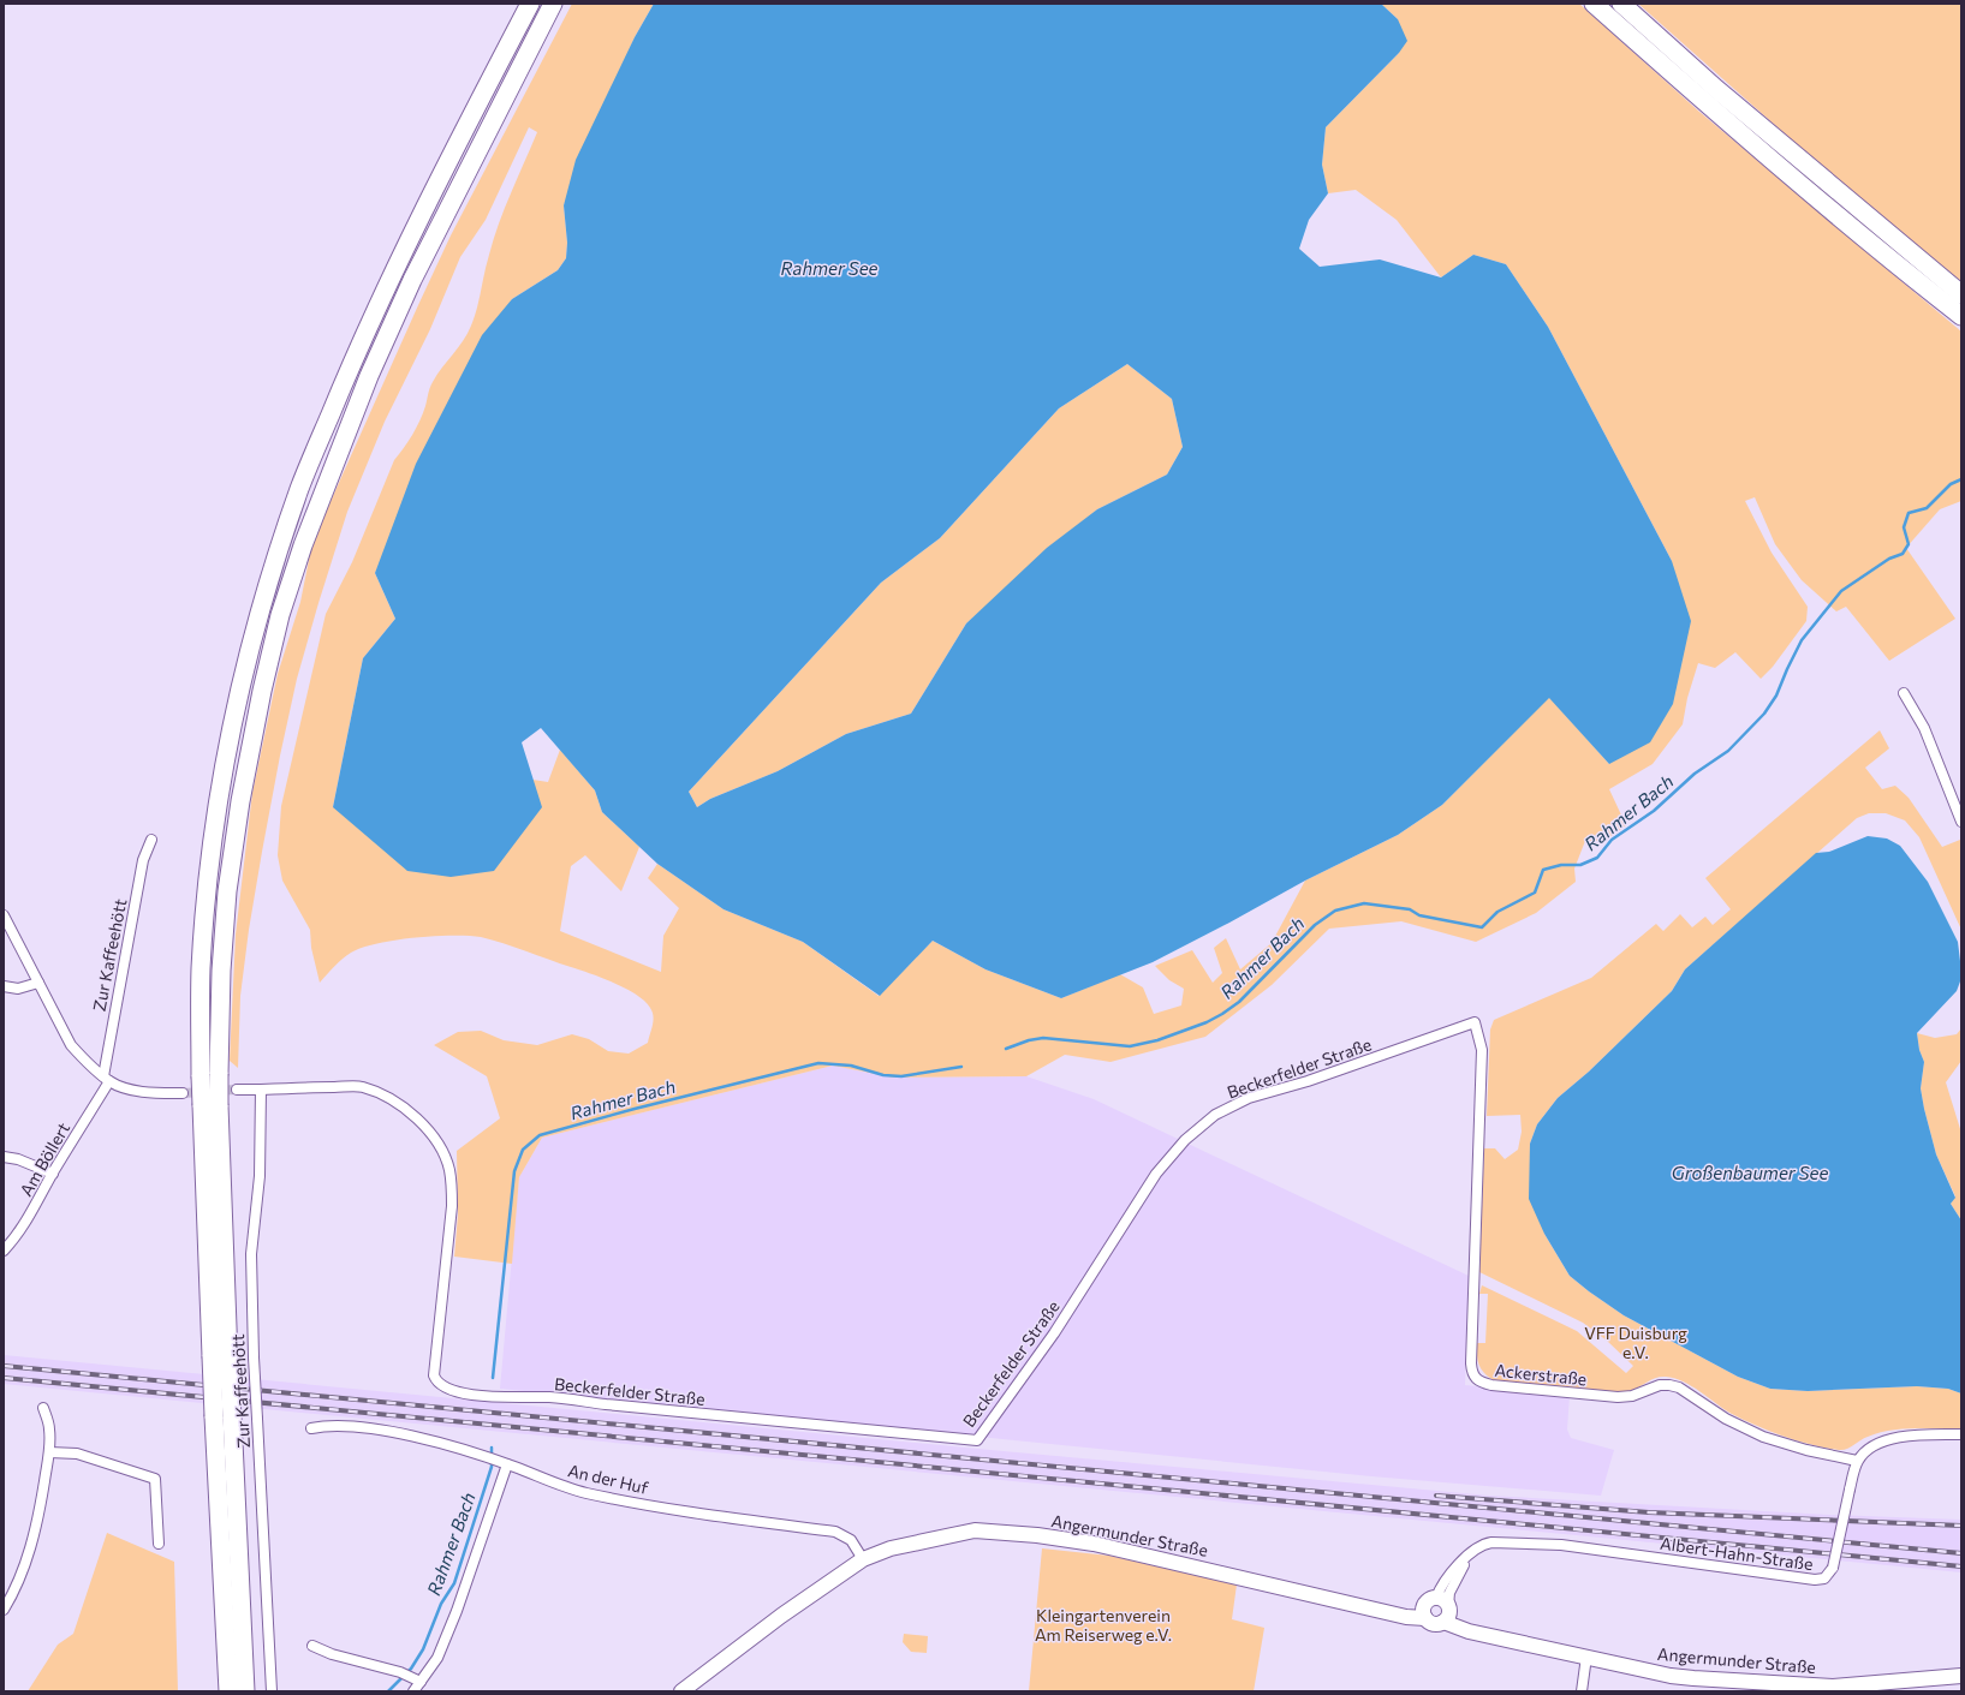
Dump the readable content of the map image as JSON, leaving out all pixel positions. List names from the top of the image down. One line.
{"streets":{"main road":["Angermunder Straße"],"street":["Zur Kaffeehött","Beckerfelder Straße","Am Böllert","Ackerstraße","An der Huf","Albert-Hahn-Straße"]},"crossings":[["Zur Kaffeehött","Beckerfelder Straße"],["Zur Kaffeehött","Am Böllert"],["Beckerfelder Straße","Ackerstraße"],["Ackerstraße","Albert-Hahn-Straße"],["An der Huf","Angermunder Straße"],["Angermunder Straße","Albert-Hahn-Straße"]],"water":["Rahmer See","Rahmer Bach","Großenbaumer See"],"parks":["VFF Duisburg e.V.","Kleingartenverein Am Reiserweg e.V."]}
